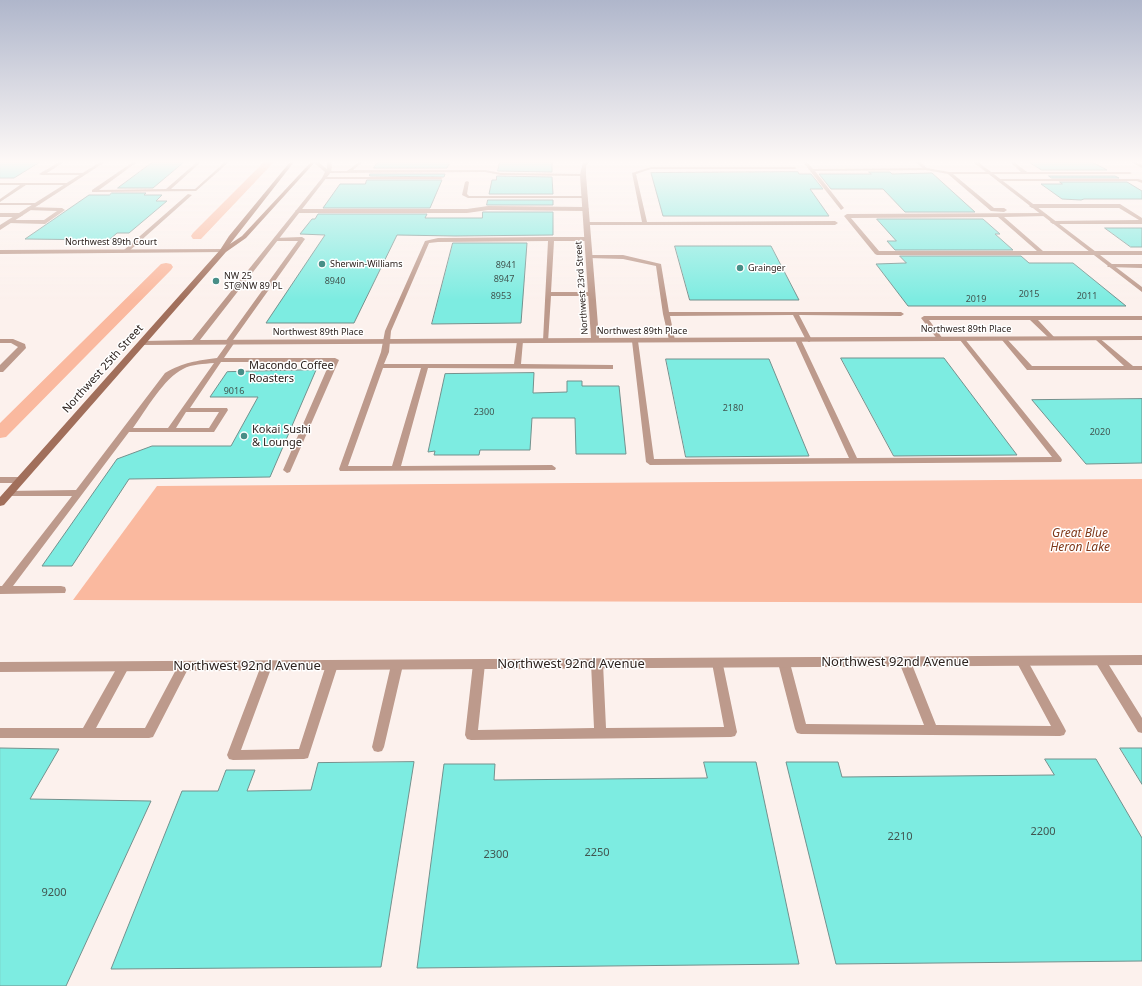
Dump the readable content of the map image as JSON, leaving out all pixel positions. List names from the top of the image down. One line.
{"streets":{"main road":["Northwest 25th Street"],"street":["Northwest 89th Court","Northwest 23rd Street","Northwest 89th Place","Northwest 92nd Avenue"]},"crossings":[["Northwest 89th Court","Northwest 25th Street"],["Northwest 23rd Street","Northwest 89th Place"],["Northwest 89th Place","Northwest 25th Street"]],"water":["Great Blue Heron Lake"],"places":["Sherwin-Williams","Grainger","NW 25 ST@NW 89 PL","Macondo Coffee Roasters","Kokai Sushi & Lounge"],"house_numbers":["8941","8947","8940","2015","8953","2011","2019","9016","2180","2300","2020","2200","2210","2250","2300","9200"]}
